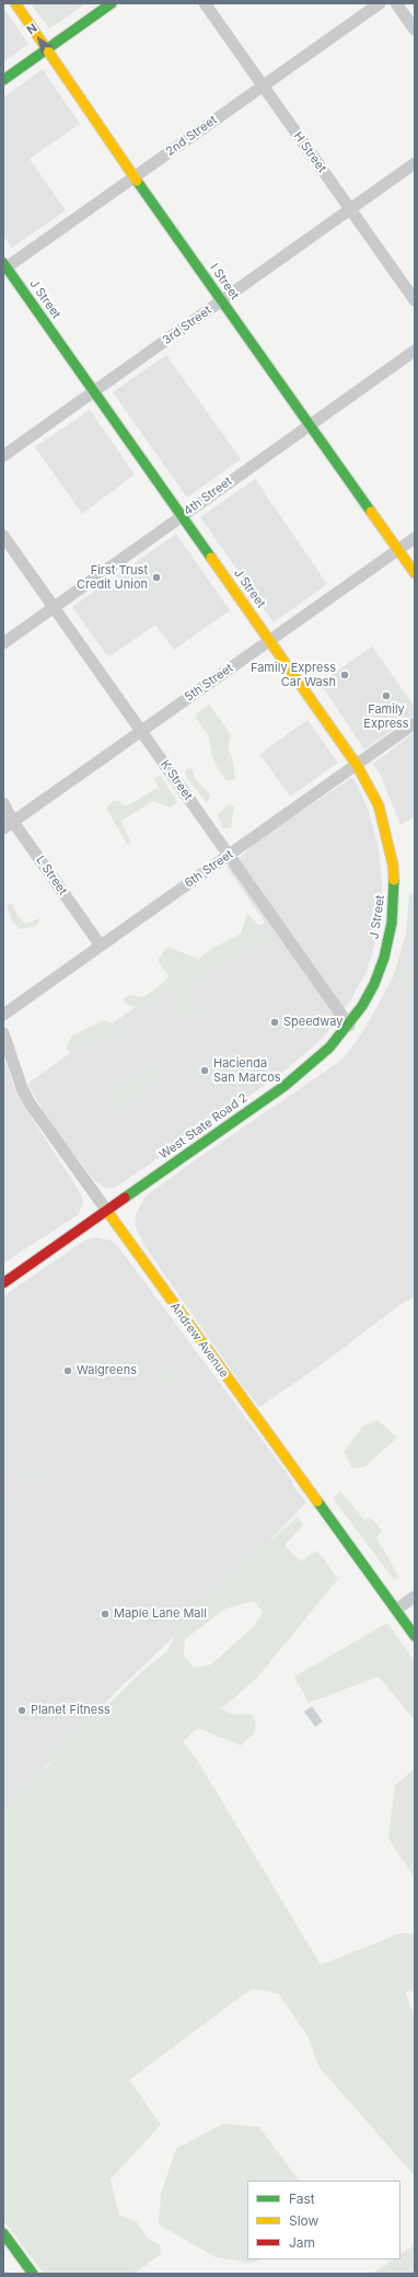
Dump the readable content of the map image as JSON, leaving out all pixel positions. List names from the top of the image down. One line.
{"streets":{"main road":["I Street","J Street","West State Road 2","Andrew Avenue"],"street":["2nd Street","H Street","3rd Street","4th Street","5th Street","K Street","6th Street","L Street"]},"crossings":[["2nd Street","H Street"],["2nd Street","I Street"],["2nd Street","J Street"],["H Street","3rd Street"],["I Street","3rd Street"],["I Street","4th Street"],["I Street","5th Street"],["J Street","3rd Street"],["J Street","4th Street"],["J Street","5th Street"],["J Street","6th Street"],["J Street","West State Road 2"],["4th Street","K Street"],["5th Street","K Street"],["5th Street","L Street"],["K Street","6th Street"],["K Street","West State Road 2"],["6th Street","L Street"],["West State Road 2","Andrew Avenue"]],"places":["First Trust Credit Union","Family Express Car Wash","Family Express","Speedway","Hacienda San Marcos","Walgreens","Maple Lane Mall","Planet Fitness"],"legend":["Fast","Slow","Jam"],"north":"top left"}
